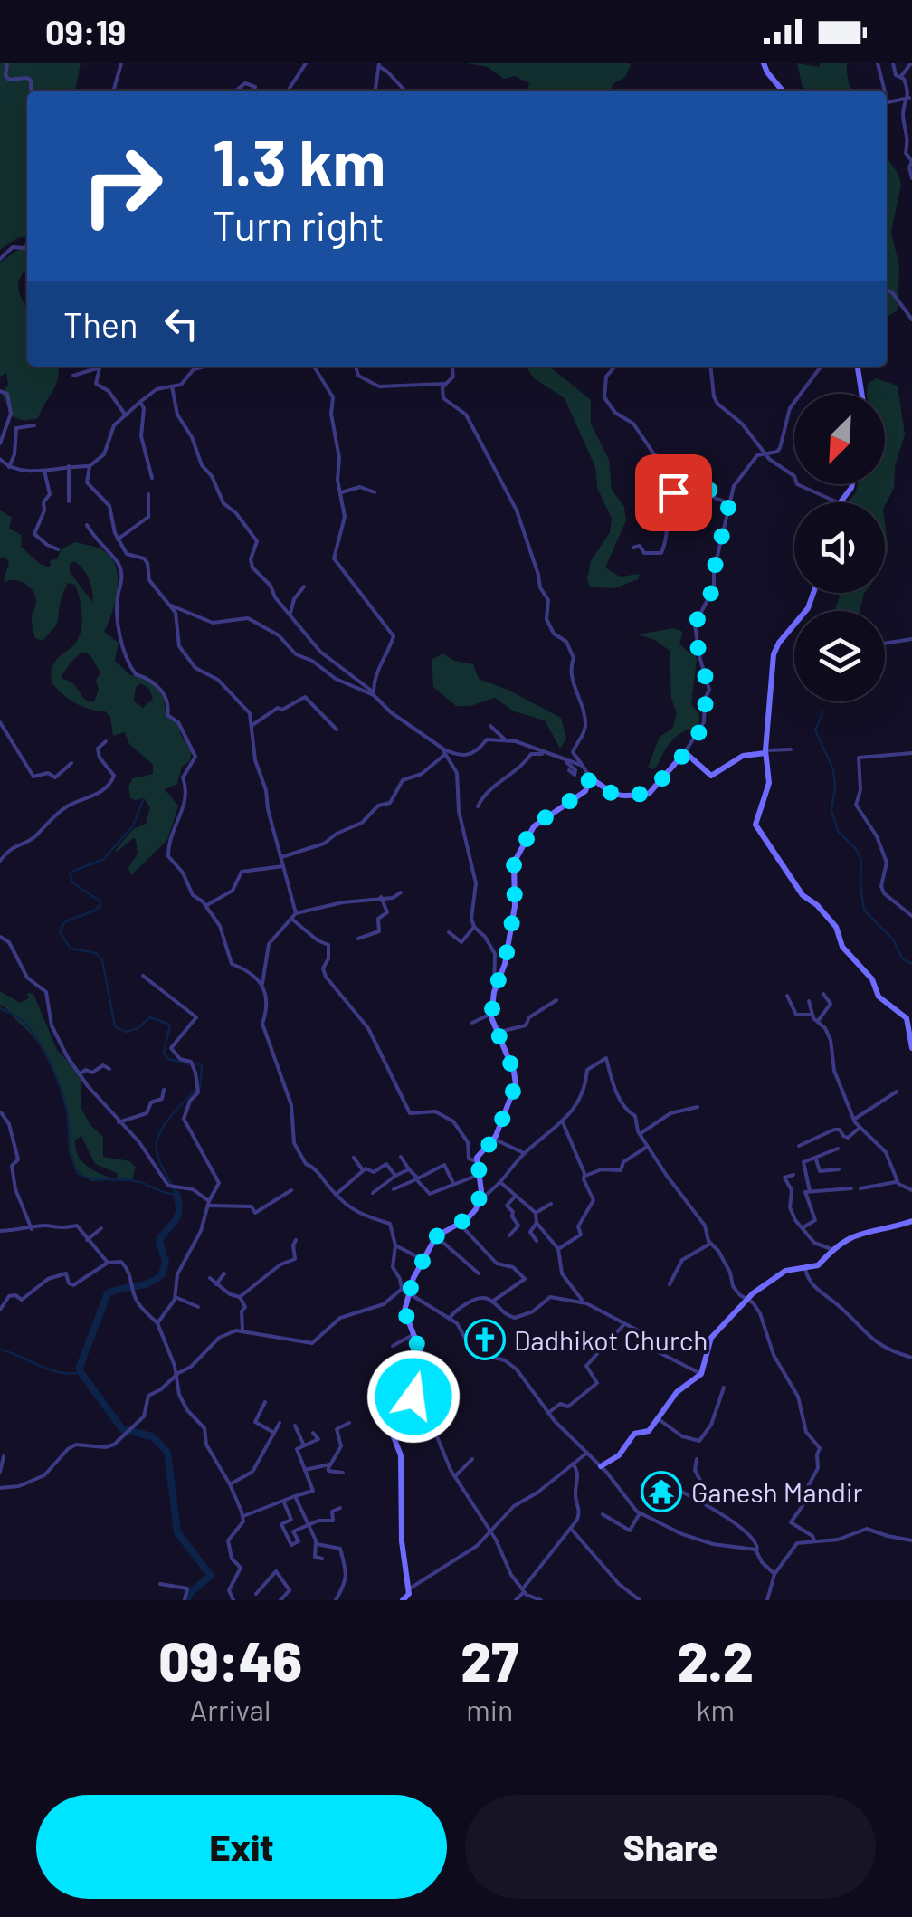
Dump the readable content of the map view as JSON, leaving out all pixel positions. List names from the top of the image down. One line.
{"places":{"church":["Dadhikot Church"],"temple":["Ganesh Mandir"]},"north":"bottom left","page":{"status":"09:19","turn":["1.3 km","Turn right"],"then":"Then","eta":["09:46","Arrival","27","min","2.2","km"],"buttons":["Exit","Share"]}}
